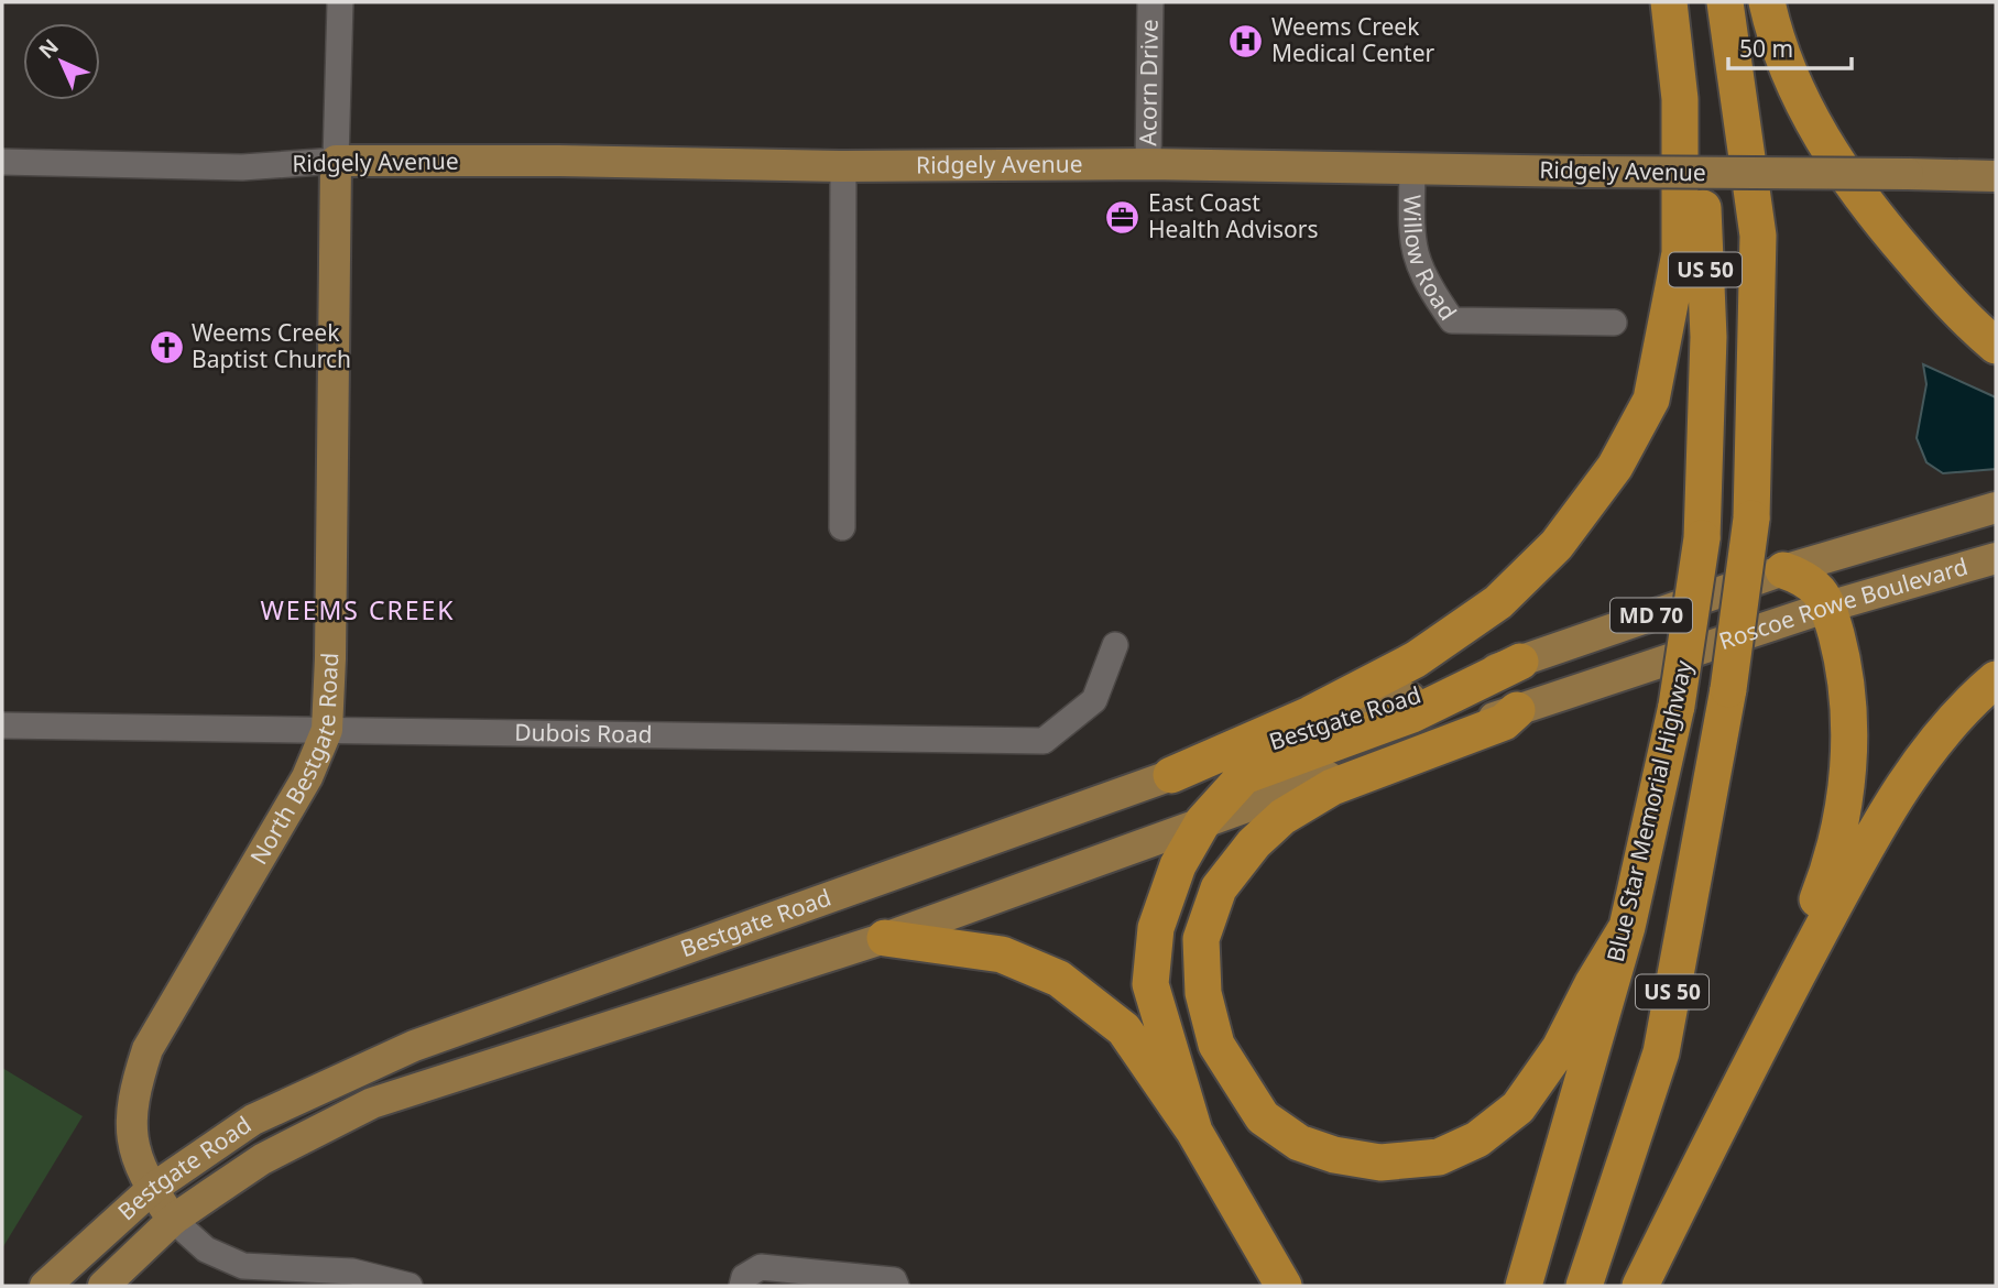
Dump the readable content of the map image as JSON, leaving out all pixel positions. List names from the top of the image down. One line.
{"streets":{"highway":["US 50","Blue Star Memorial Highway"],"main road":["Ridgely Avenue","Roscoe Rowe Boulevard","MD 70","Bestgate Road","North Bestgate Road"],"street":["Acorn Drive","Willow Road","Dubois Road"]},"crossings":[["Acorn Drive","Ridgely Avenue"],["Ridgely Avenue","Willow Road"],["Ridgely Avenue","North Bestgate Road"],["Roscoe Rowe Boulevard","Bestgate Road"],["Bestgate Road","North Bestgate Road"],["Dubois Road","North Bestgate Road"]],"districts":["WEEMS CREEK"],"places":{"hospital":["Weems Creek Medical Center"],"office":["East Coast Health Advisors"],"church":["Weems Creek Baptist Church"]},"scale_bar":"50 m","north":"top left"}
